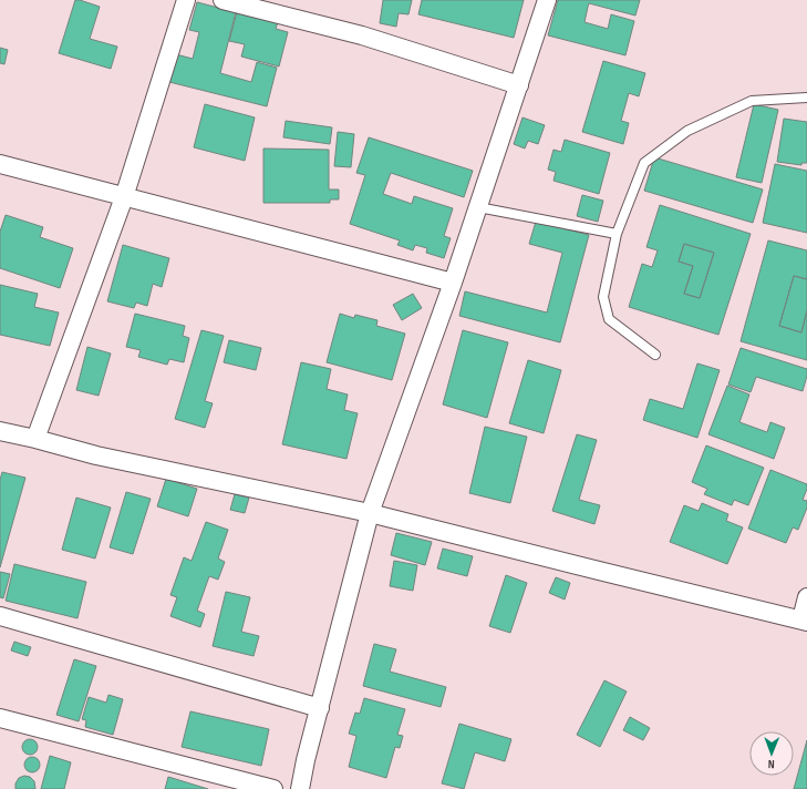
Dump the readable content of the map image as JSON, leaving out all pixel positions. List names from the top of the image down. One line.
{"north":"bottom"}
